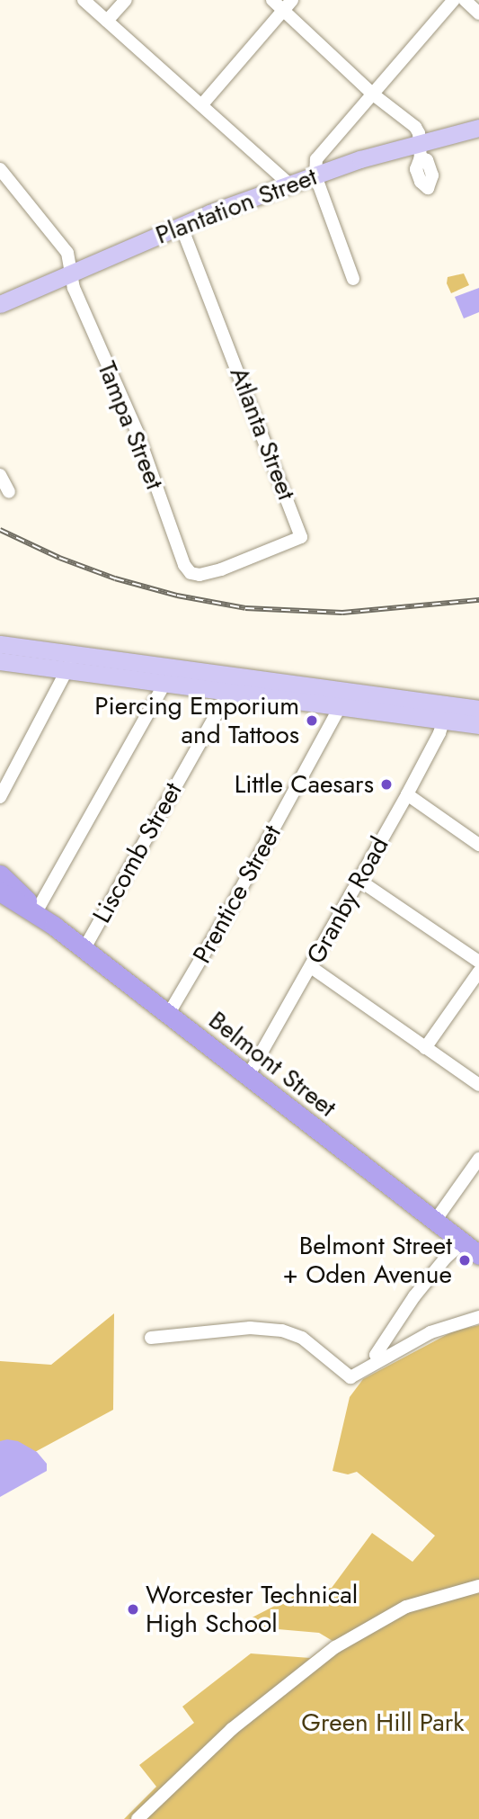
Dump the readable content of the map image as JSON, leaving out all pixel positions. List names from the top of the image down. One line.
{"streets":{"highway":["Belmont Street"],"main road":["Plantation Street"],"street":["Tampa Street","Atlanta Street","Liscomb Street","Prentice Street","Granby Road"]},"crossings":[["Plantation Street","Tampa Street"],["Plantation Street","Atlanta Street"],["Tampa Street","Atlanta Street"],["Liscomb Street","Belmont Street"],["Prentice Street","Belmont Street"],["Granby Road","Belmont Street"]],"parks":["Green Hill Park"],"places":["Piercing Emporium and Tattoos","Little Caesars","Belmont Street + Oden Avenue","Worcester Technical High School"]}
